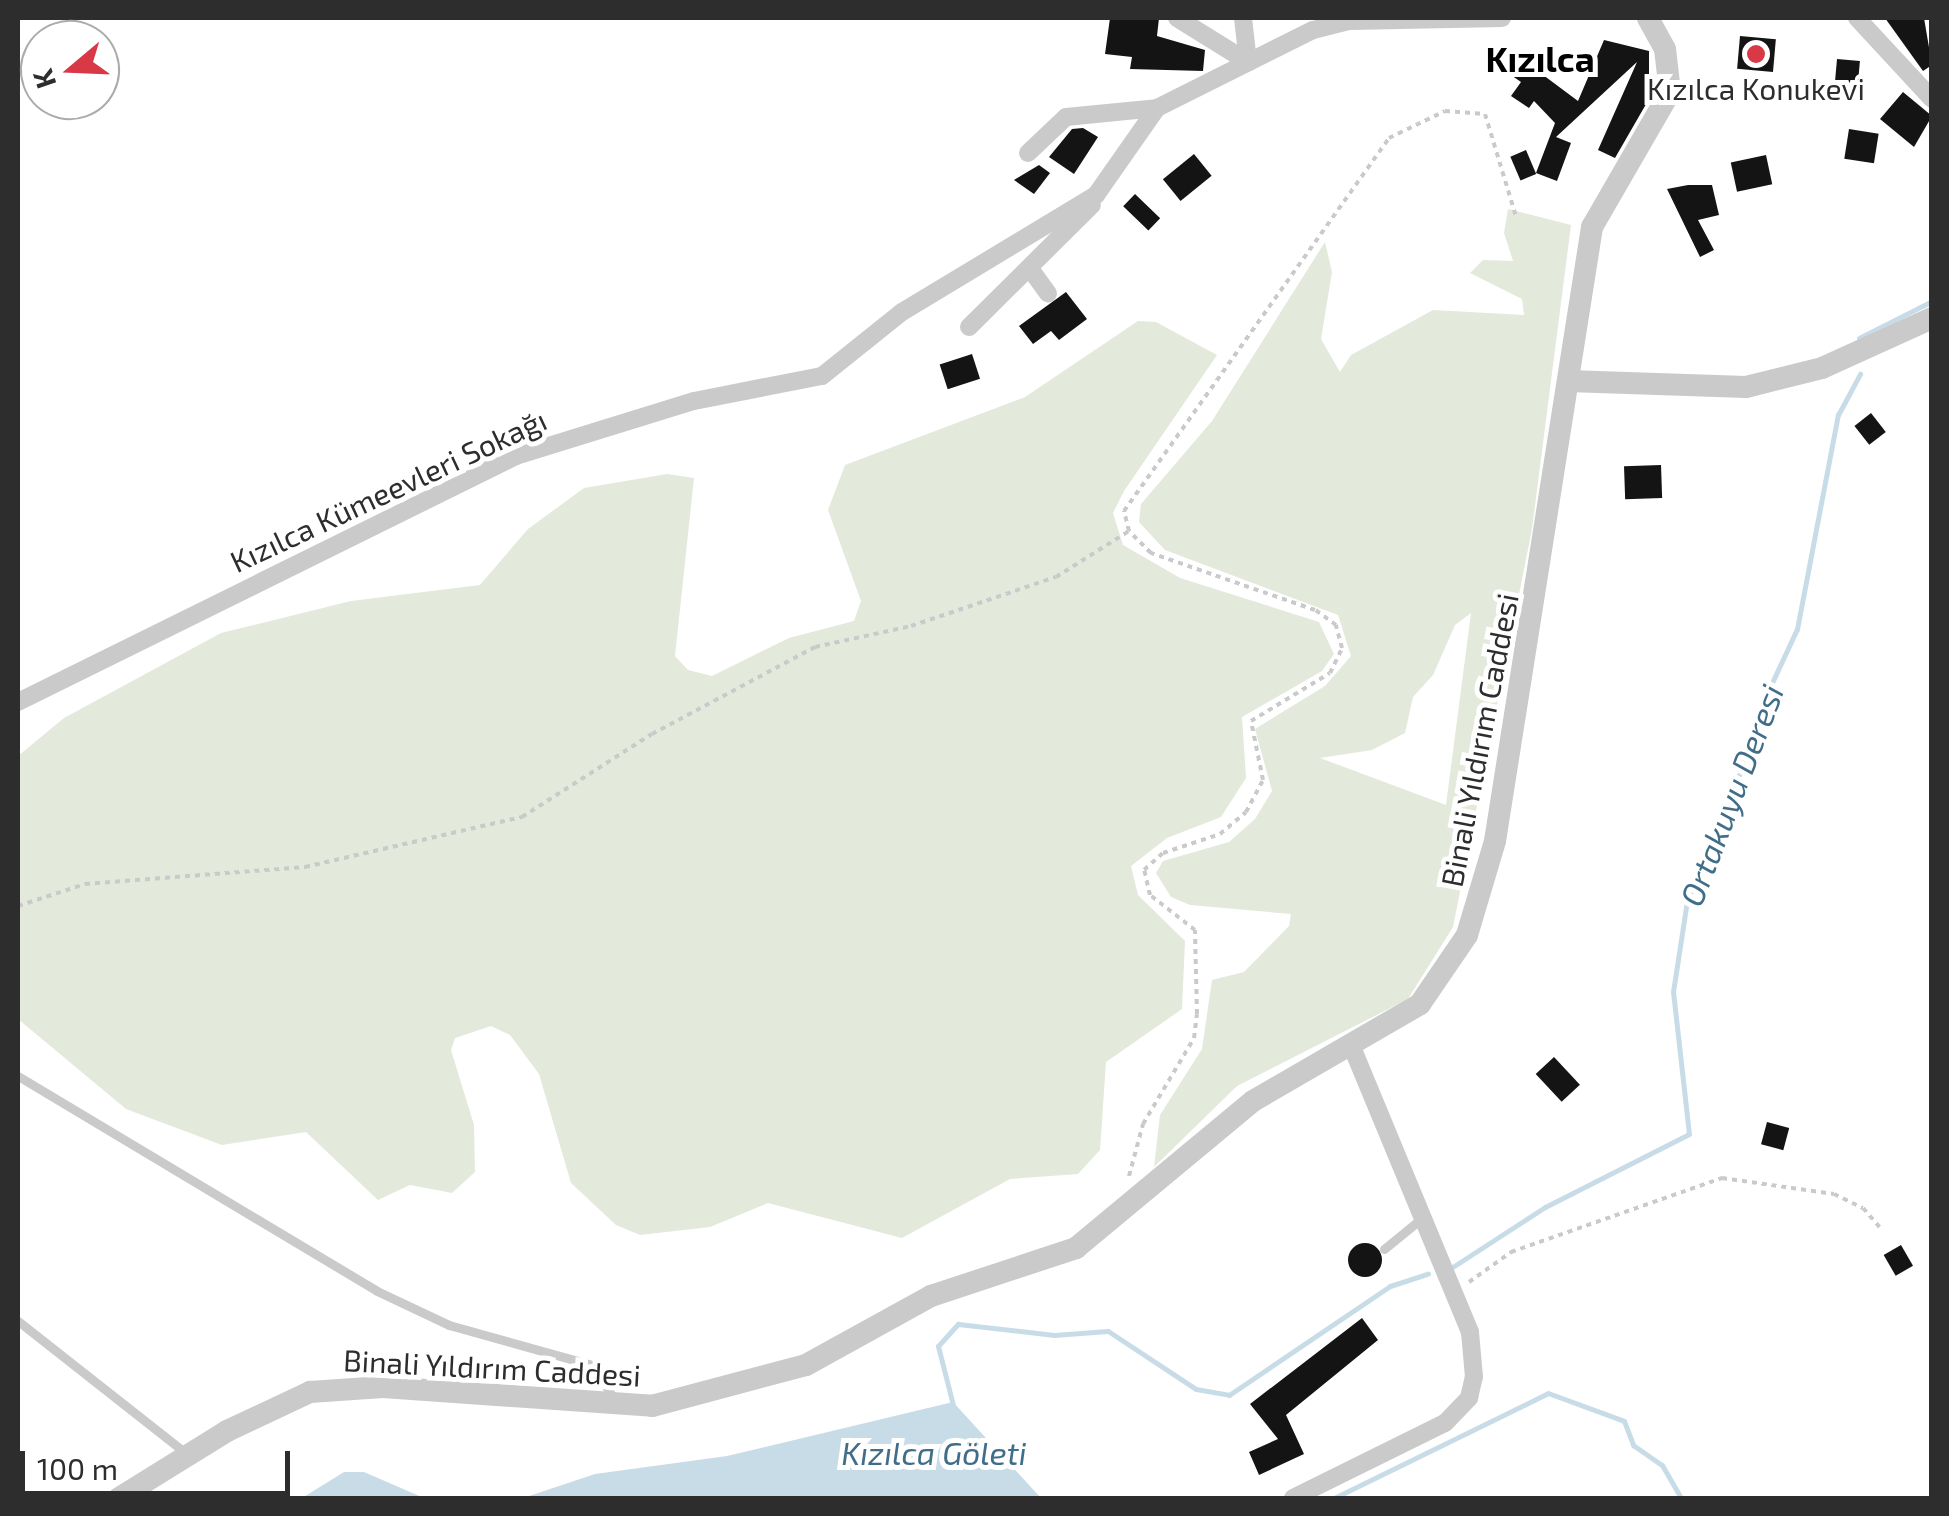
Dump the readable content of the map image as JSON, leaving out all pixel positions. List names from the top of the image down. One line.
{"streets":{"street":["Kızılca Kümeevleri Sokağı","Binali Yıldırım Caddesi"]},"districts":["Kızılca"],"water":["Ortakuyu Deresi","Kızılca Göleti"],"places":["Kızılca Konukevi"],"scale_bar":"100 m","north":"left"}
